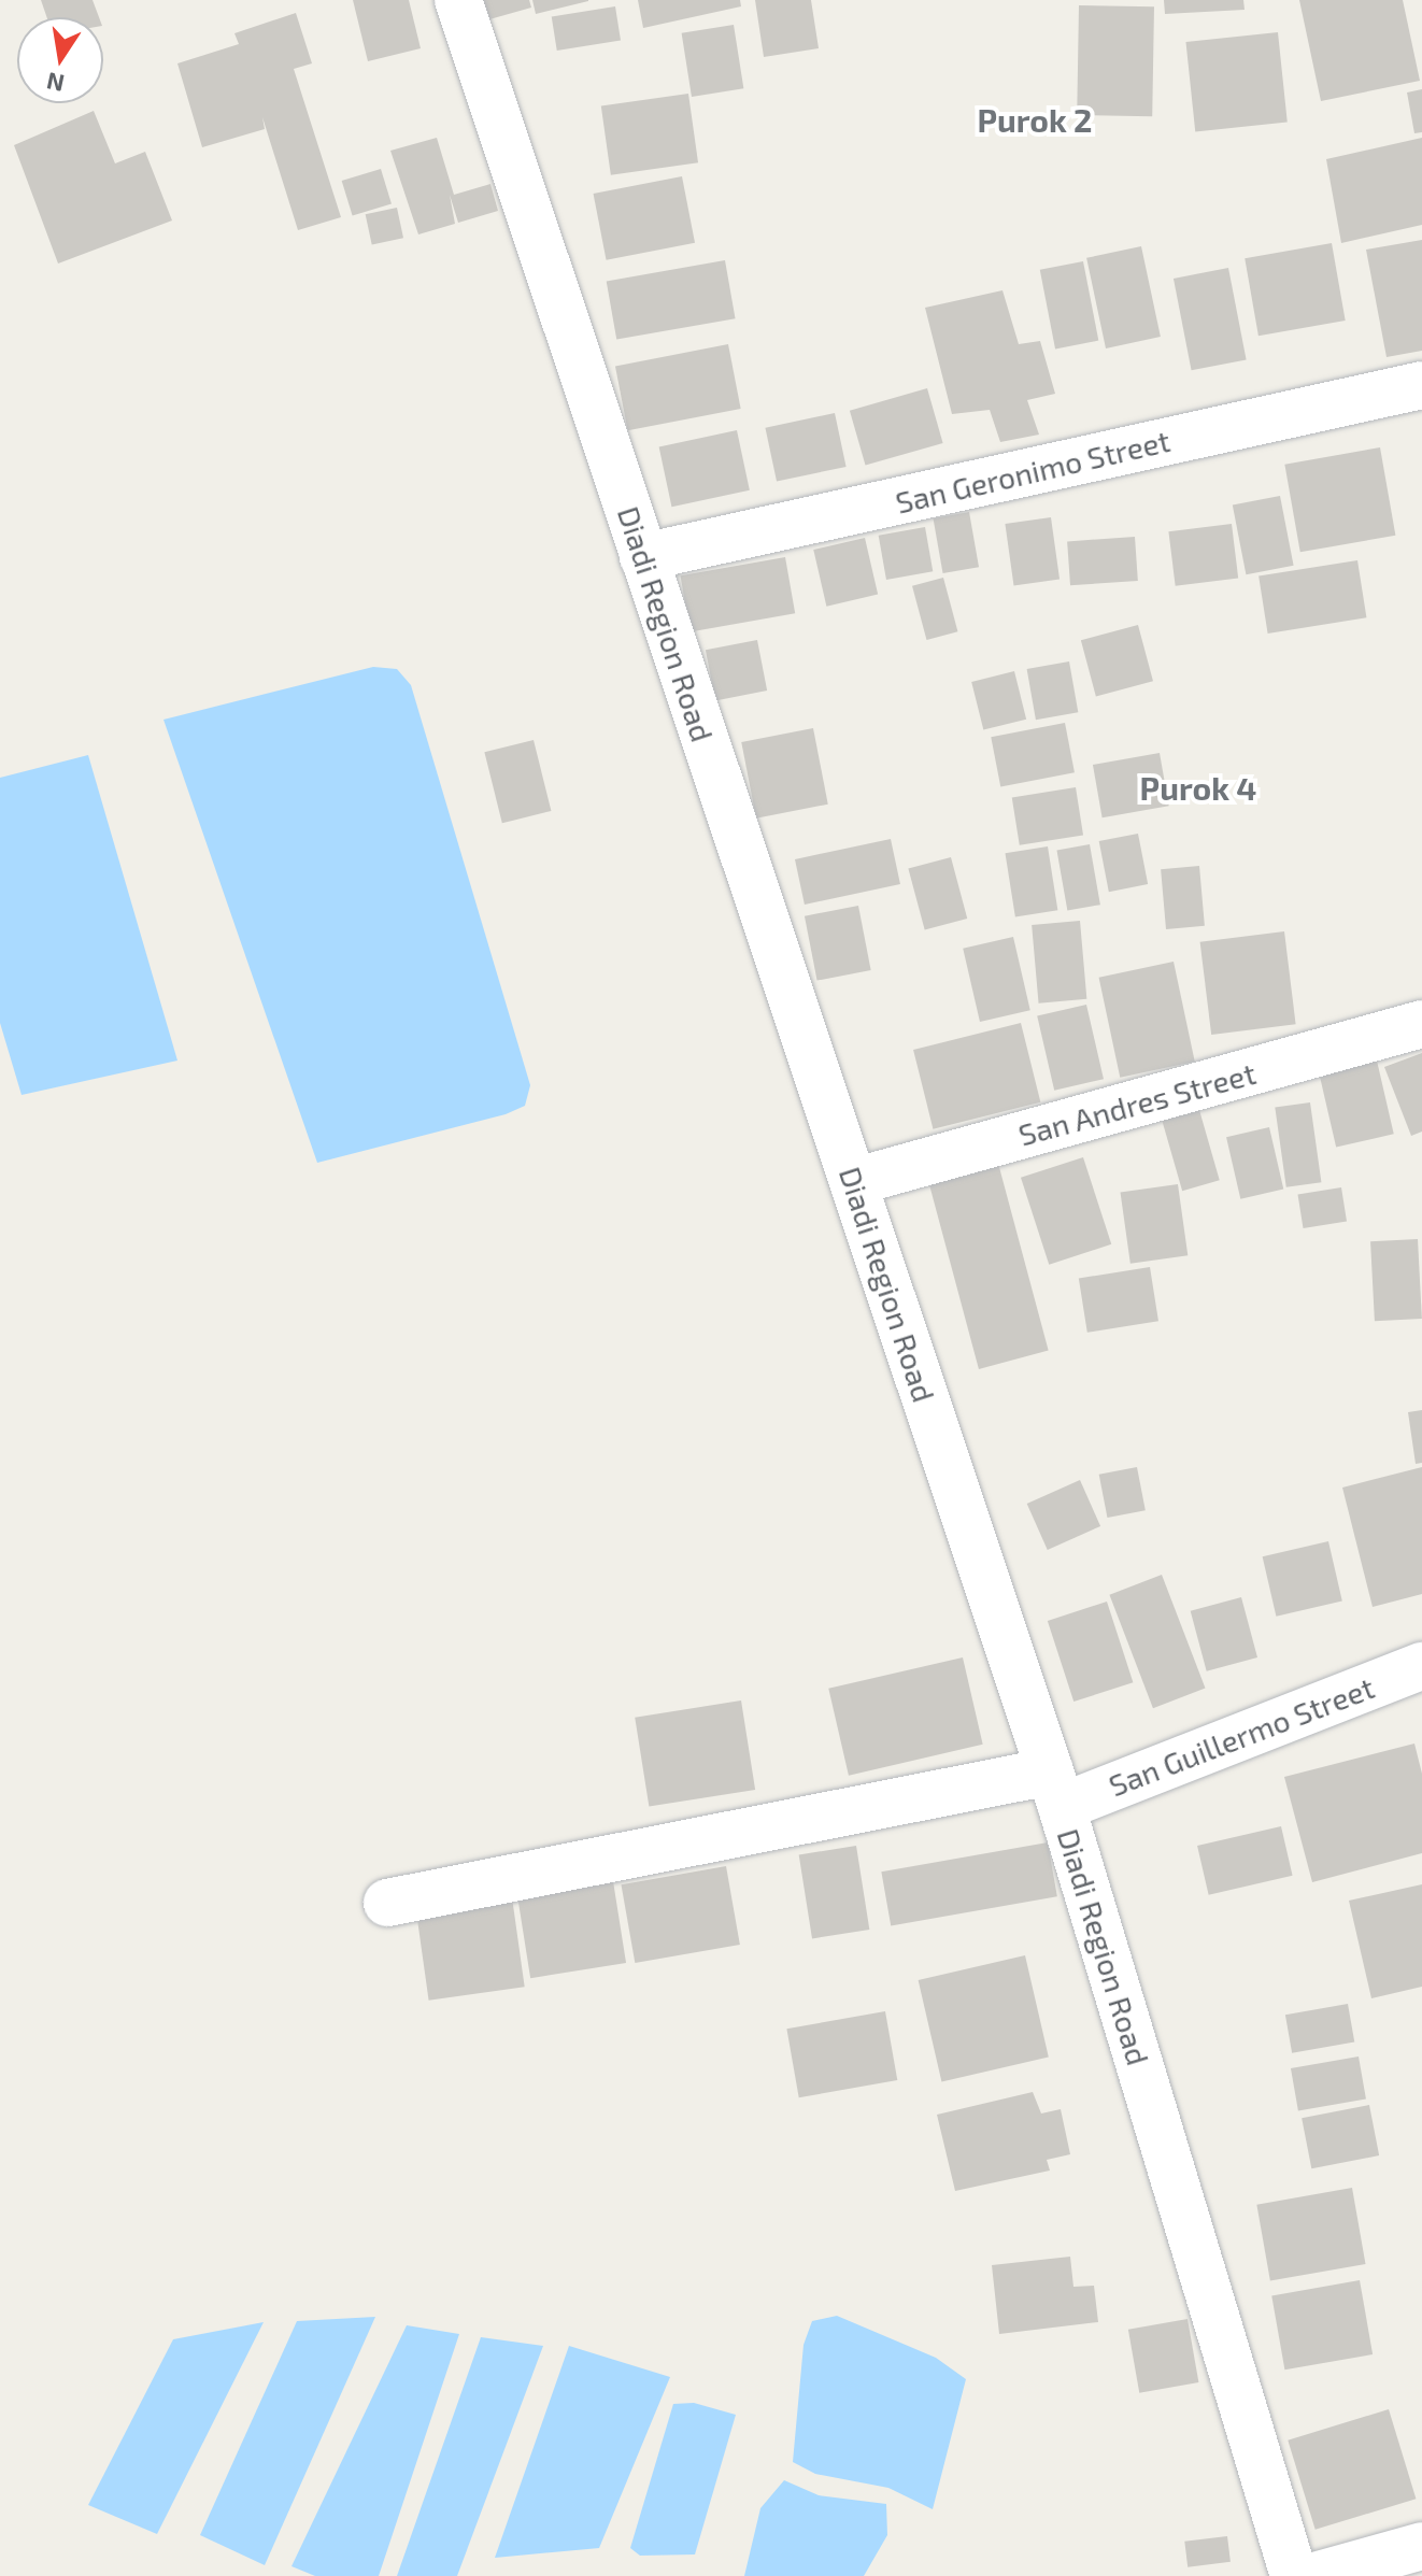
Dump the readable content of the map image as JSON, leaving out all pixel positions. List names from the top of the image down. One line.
{"streets":{"main road":["San Geronimo Street","Diadi Region Road","San Andres Street","San Guillermo Street"]},"crossings":[["San Geronimo Street","Diadi Region Road"],["Diadi Region Road","San Andres Street"],["Diadi Region Road","San Guillermo Street"]],"districts":["Purok 2","Purok 4"],"north":"bottom"}
